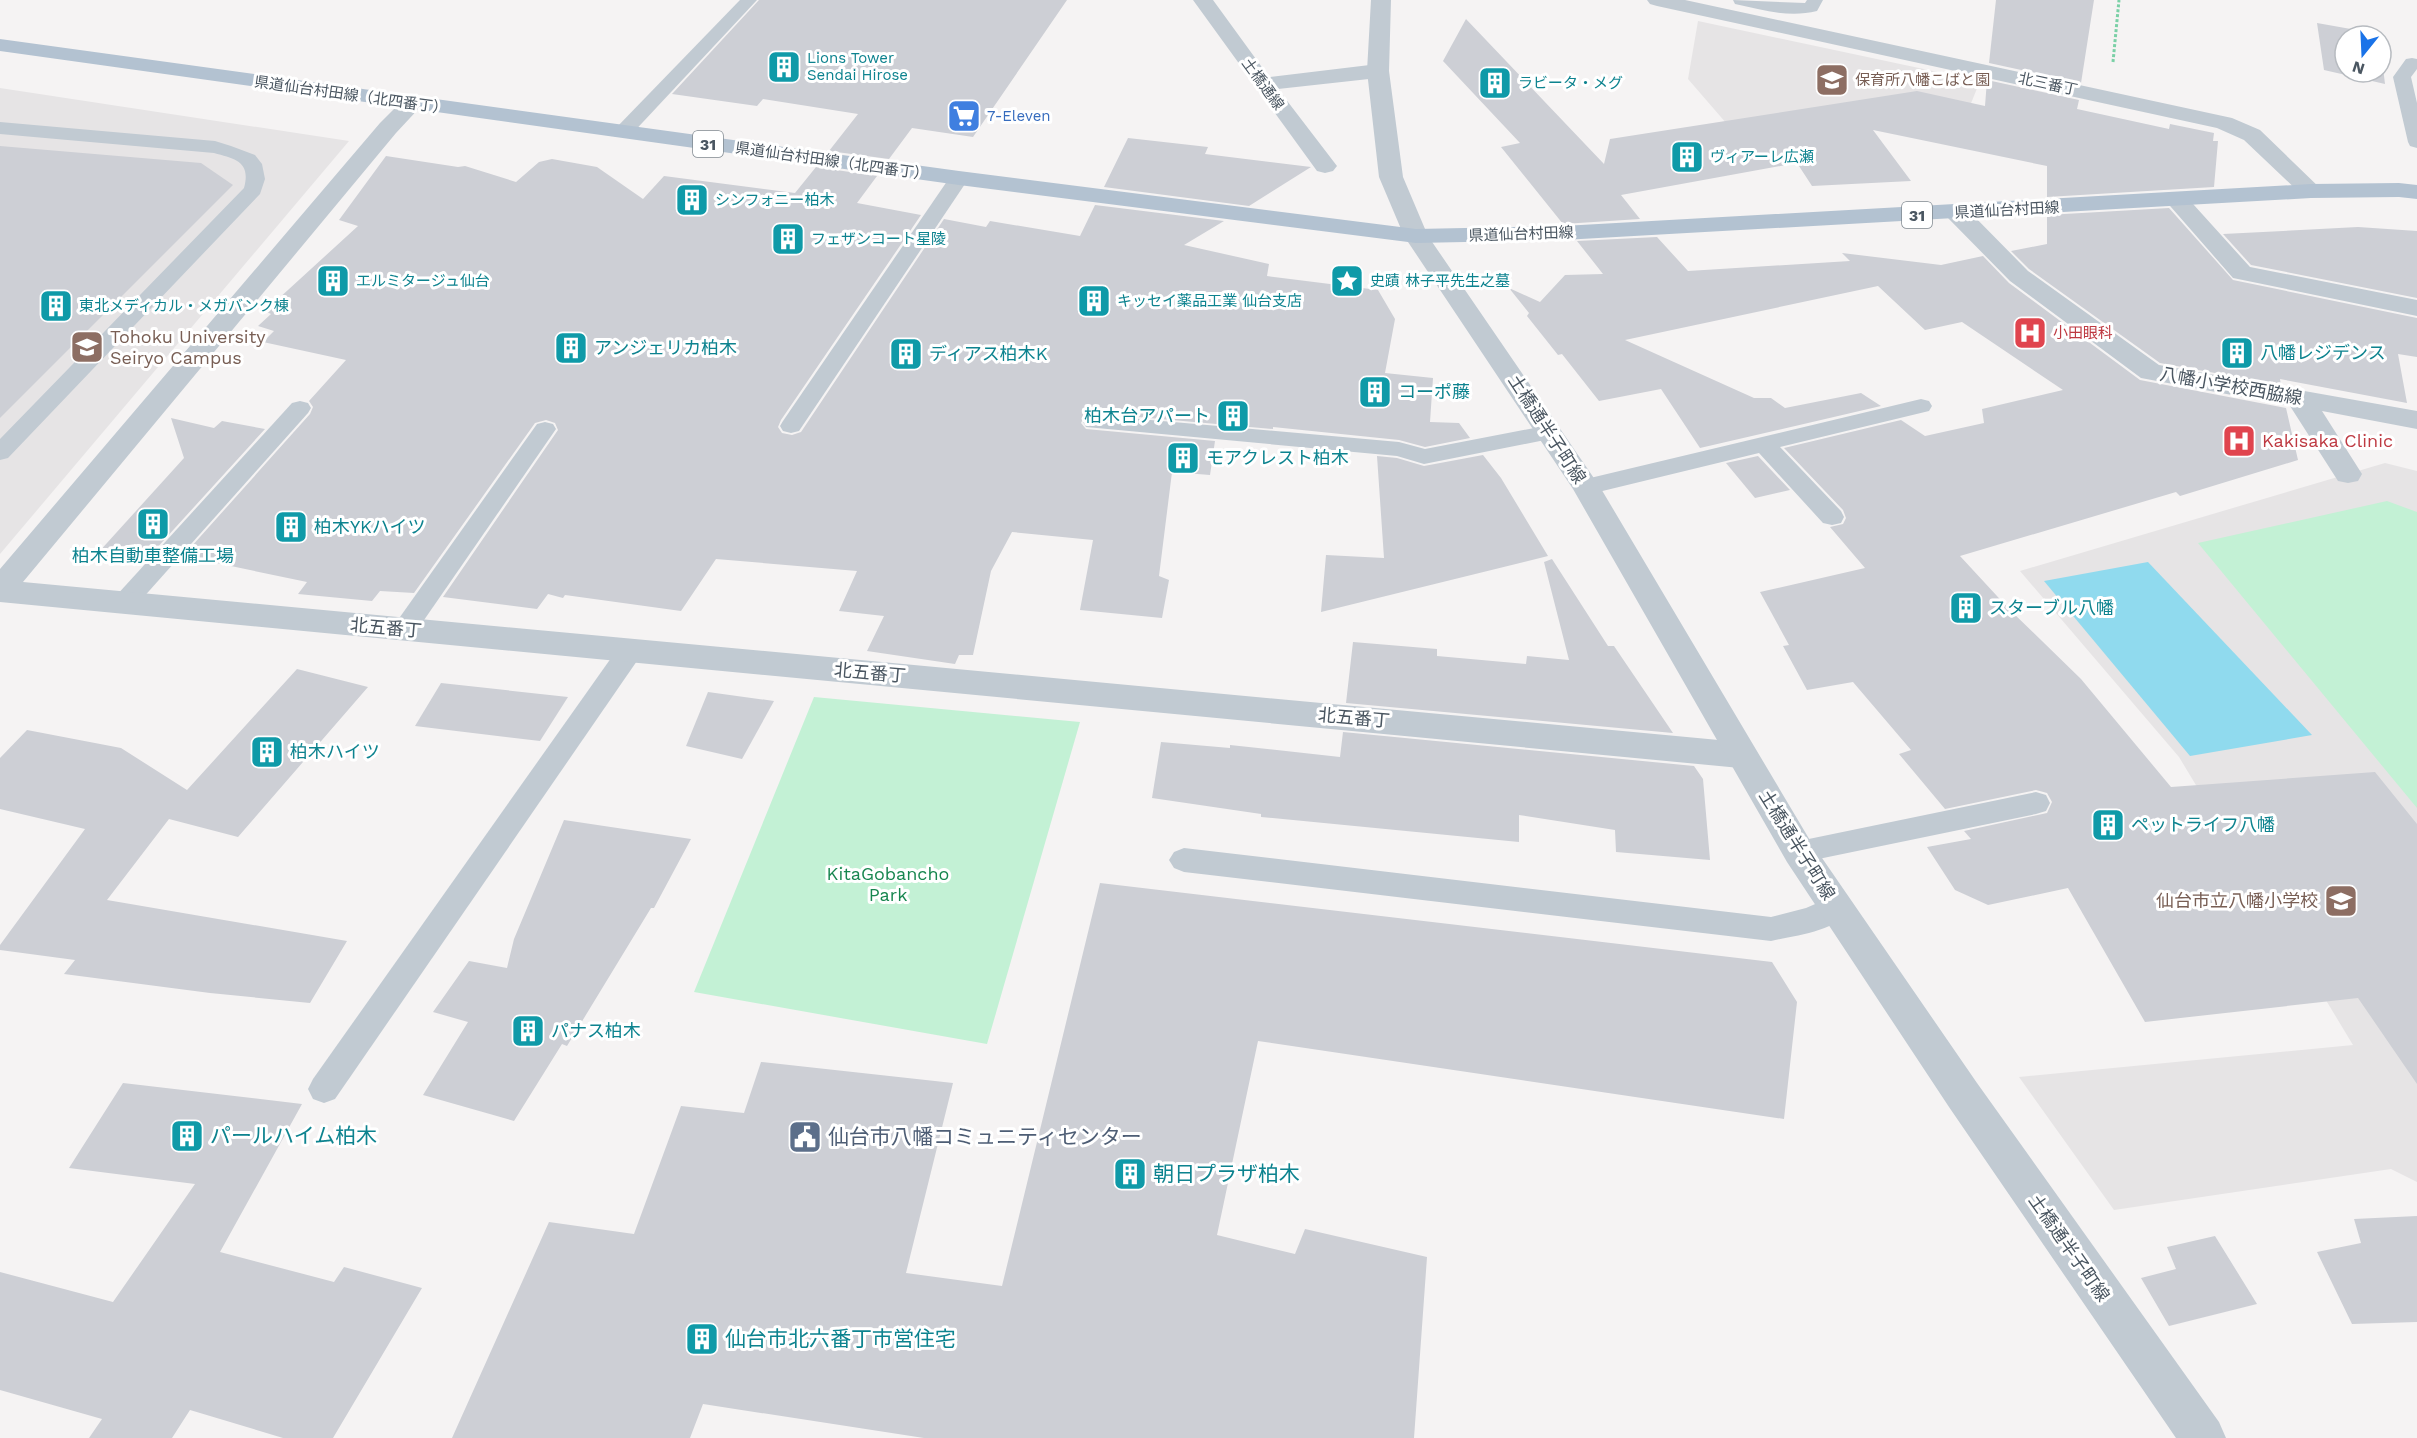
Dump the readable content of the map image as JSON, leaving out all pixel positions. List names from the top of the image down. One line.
{"streets":{"main road":["県道仙台村田線（北四番丁）","31","県道仙台村田線"],"street":["土橋通線","北三番丁","八幡小学校西脇線","土橋通半子町線","北五番丁"]},"crossings":[["北三番丁","県道仙台村田線"],["県道仙台村田線（北四番丁）","県道仙台村田線"],["県道仙台村田線（北四番丁）","土橋通半子町線"],["県道仙台村田線","八幡小学校西脇線"],["県道仙台村田線","土橋通半子町線"],["土橋通半子町線","北五番丁"]],"parks":["KitaGobancho Park"],"places":{"building":["Lions Tower Sendai Hirose","ラビータ・メグ","ヴィアーレ広瀬","シンフォニー柏木","フェザンコート星陵","エルミタージュ仙台","キッセイ薬品工業 仙台支店","東北メディカル・メガバンク棟","アンジェリカ柏木","八幡レジデンス","ディアス柏木K","コーポ藤","柏木台アパート","モアクレスト柏木","柏木自動車整備工場","柏木YKハイツ","スターブル八幡","柏木ハイツ","ペットライフ八幡","パナス柏木","パールハイム柏木","朝日プラザ柏木","仙台市北六番丁市営住宅"],"school or university":["保育所八幡こばと園","Tohoku University Seiryo Campus","仙台市立八幡小学校"],"supermarket":["7-Eleven"],"place":["史蹟 林子平先生之墓"],"hospital":["小田眼科","Kakisaka Clinic"],"public building":["仙台市八幡コミュニティセンター"]},"north":"bottom"}
